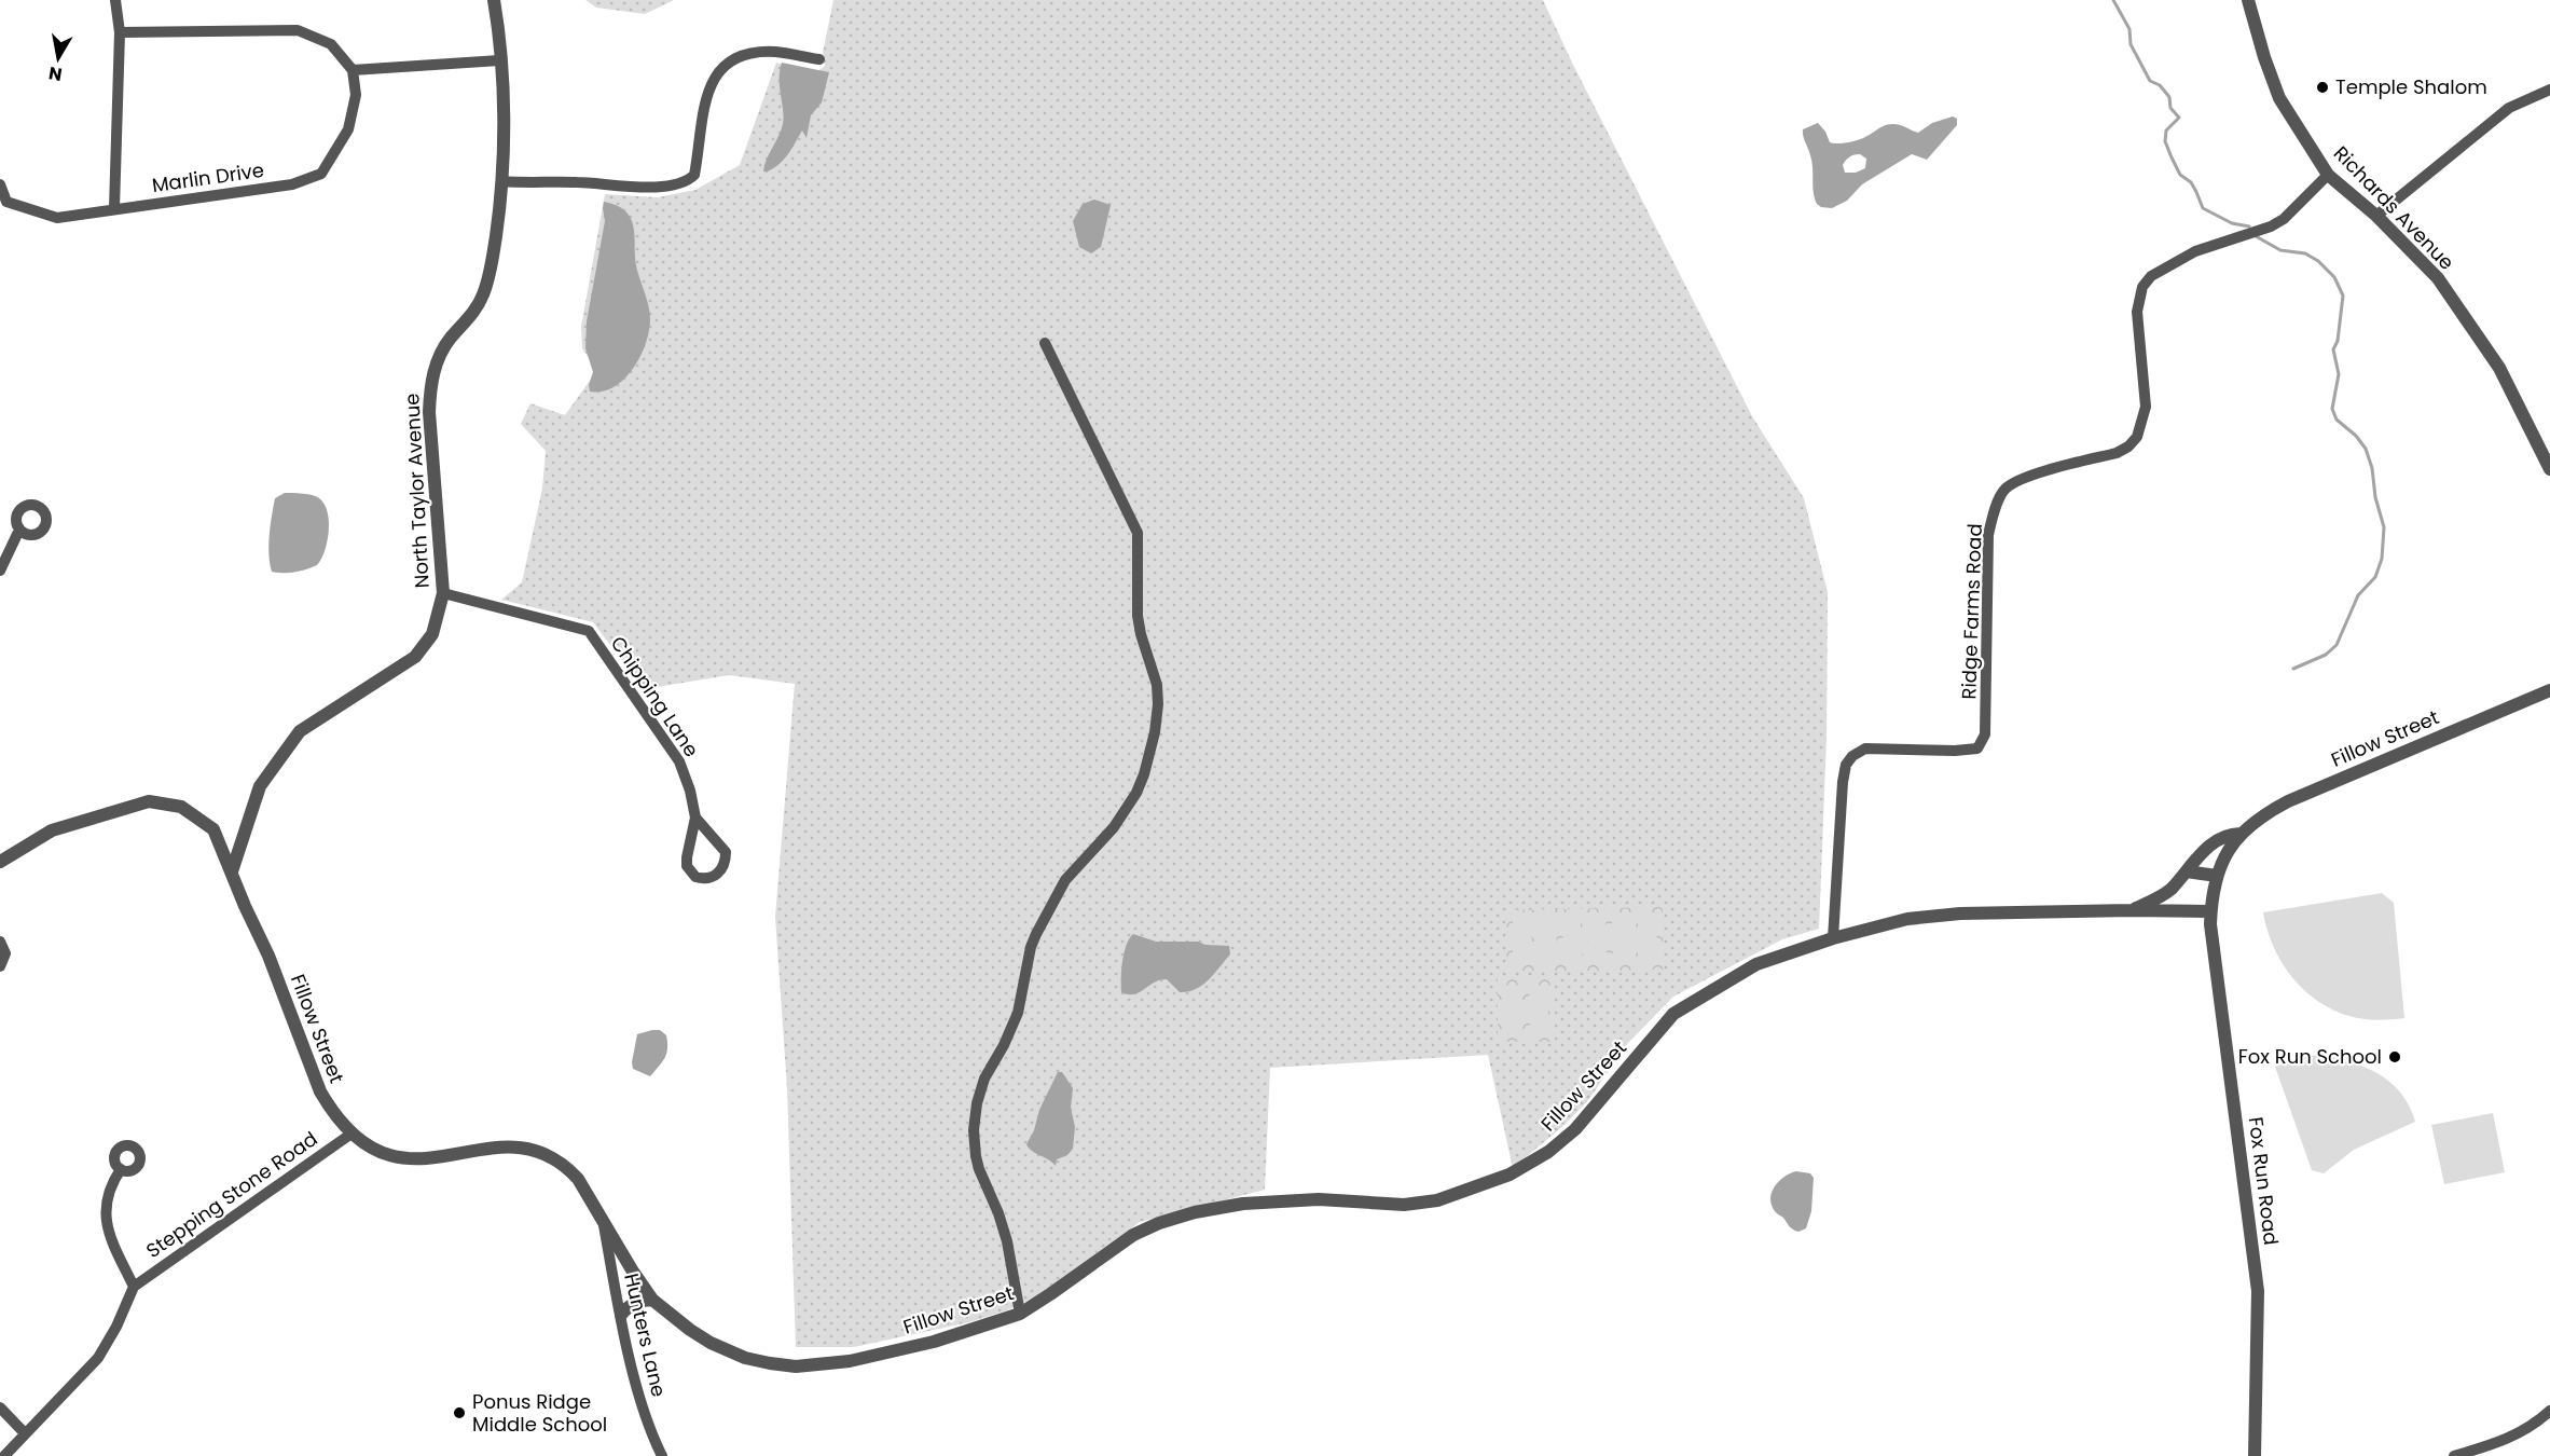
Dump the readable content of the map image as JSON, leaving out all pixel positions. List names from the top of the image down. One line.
{"streets":{"street":["Marlin Drive","Richards Avenue","North Taylor Avenue","Ridge Farms Road","Chipping Lane","Fillow Street","Fox Run Road","Stepping Stone Road","Hunters Lane"]},"crossings":[["Richards Avenue","Ridge Farms Road"],["North Taylor Avenue","Chipping Lane"],["North Taylor Avenue","Fillow Street"],["Ridge Farms Road","Fillow Street"],["Fillow Street","Fox Run Road"],["Fillow Street","Stepping Stone Road"],["Fillow Street","Hunters Lane"]],"places":["Temple Shalom","Fox Run School","Ponus Ridge Middle School"],"north":"bottom"}
